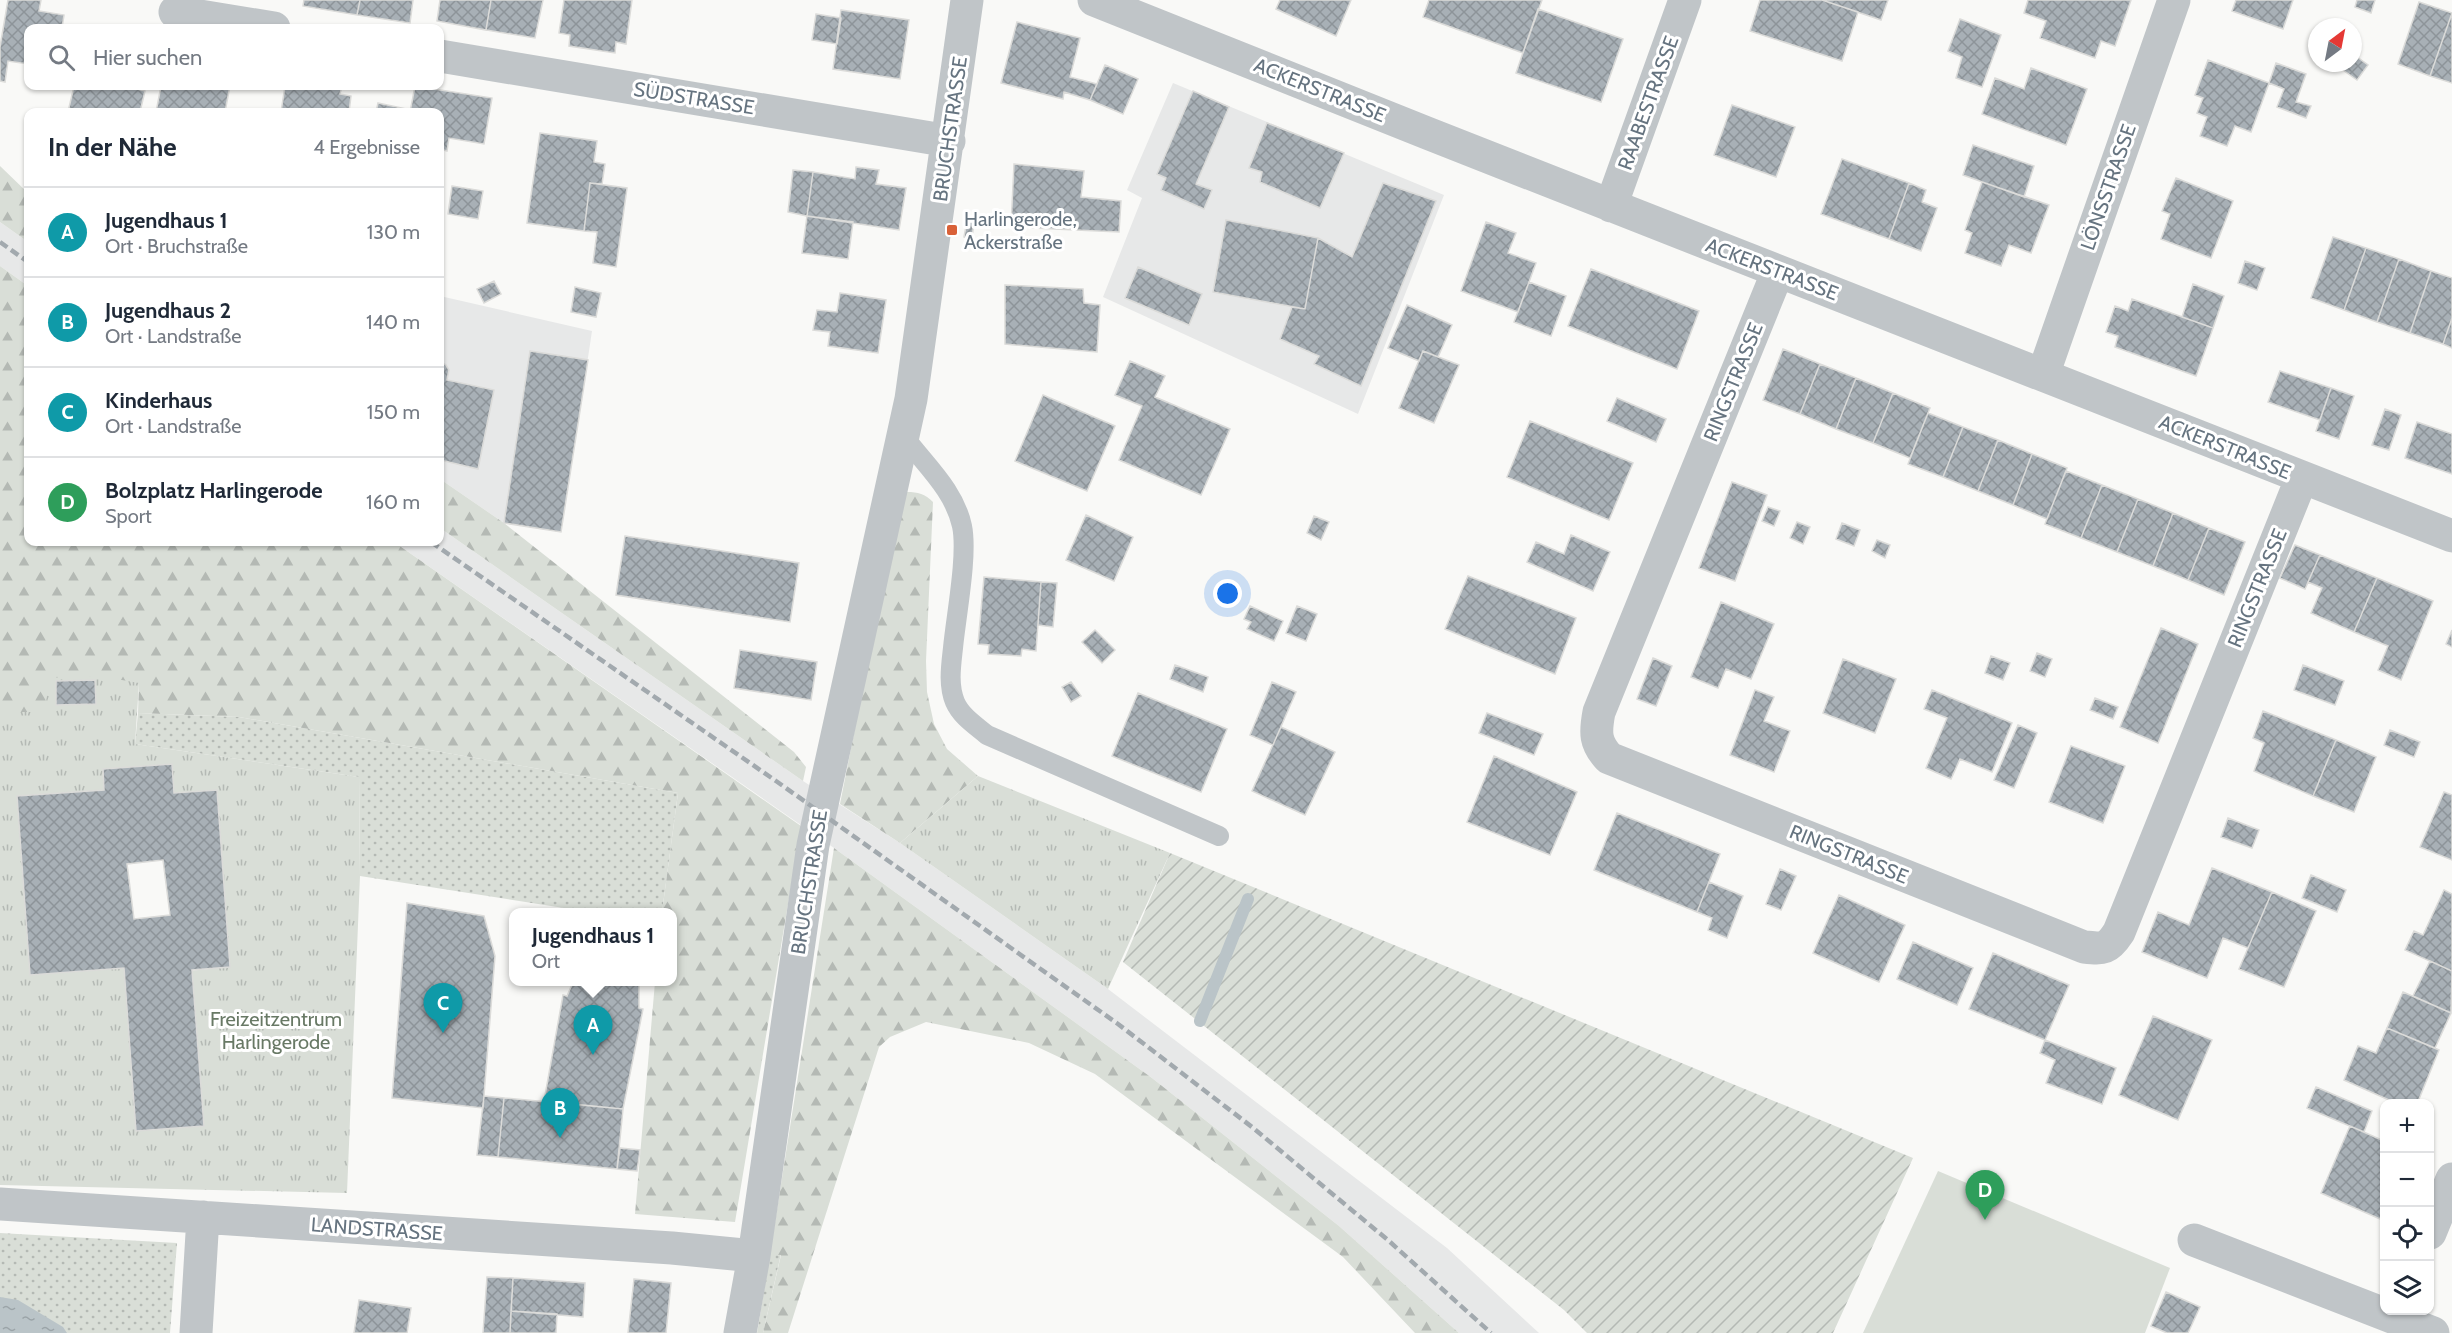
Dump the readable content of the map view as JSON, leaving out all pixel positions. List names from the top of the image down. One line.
{"streets":{"street":["ACKERSTRASSE","SÜDSTRASSE","RAABESTRASSE","BRUCHSTRASSE","LÖNSSTRASSE","RINGSTRASSE","LANDSTRASSE"]},"crossings":[["ACKERSTRASSE","RAABESTRASSE"],["ACKERSTRASSE","LÖNSSTRASSE"],["ACKERSTRASSE","RINGSTRASSE"],["SÜDSTRASSE","BRUCHSTRASSE"],["BRUCHSTRASSE","LANDSTRASSE"]],"parks":["Freizeitzentrum Harlingerode"],"places":{"transit":["Harlingerode, Ackerstraße"]},"north":"top right","page":{"search":"Hier suchen","heading":["In der Nähe","4 Ergebnisse"],"list":[{"mark":"A","name":"Jugendhaus 1","note":"Ort · Bruchstraße","value":"130 m"},{"mark":"B","name":"Jugendhaus 2","note":"Ort · Landstraße","value":"140 m"},{"mark":"C","name":"Kinderhaus","note":"Ort · Landstraße","value":"150 m"},{"mark":"D","name":"Bolzplatz Harlingerode","note":"Sport","value":"160 m"}],"popup":["Jugendhaus 1","Ort"],"pins":["C","A","B","D"],"map_buttons":["+","−"]}}
